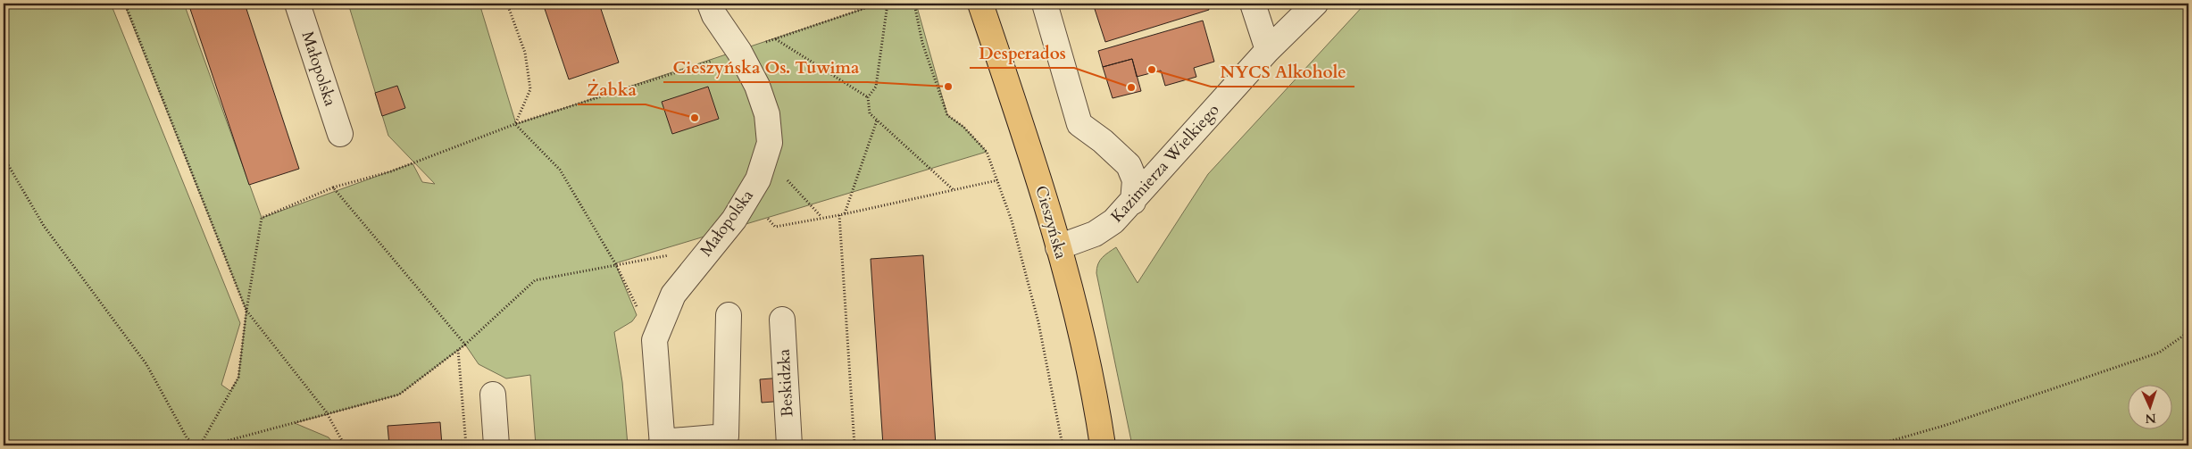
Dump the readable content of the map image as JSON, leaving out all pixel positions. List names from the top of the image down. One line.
{"streets":{"main road":["Cieszyńska"],"street":["Małopolska","Kazimierza Wielkiego","Beskidzka"]},"crossings":[["Kazimierza Wielkiego","Cieszyńska"]],"places":["NYCS Alkohole","Cieszyńska Os. Tuwima","Desperados","Żabka"],"north":"bottom"}
